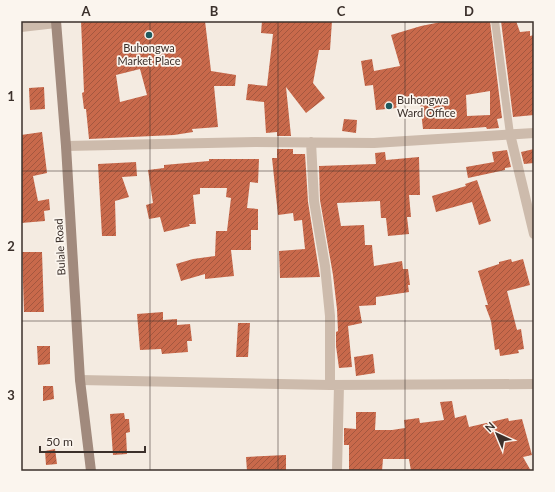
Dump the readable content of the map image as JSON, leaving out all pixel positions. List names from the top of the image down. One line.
{"streets":{"street":["Bulale Road"]},"places":["Buhongwa Market Place","Buhongwa Ward Office"],"scale_bar":"50 m","north":"top left","grid":{"columns":["A","B","C","D"],"rows":["1","2","3"]}}
